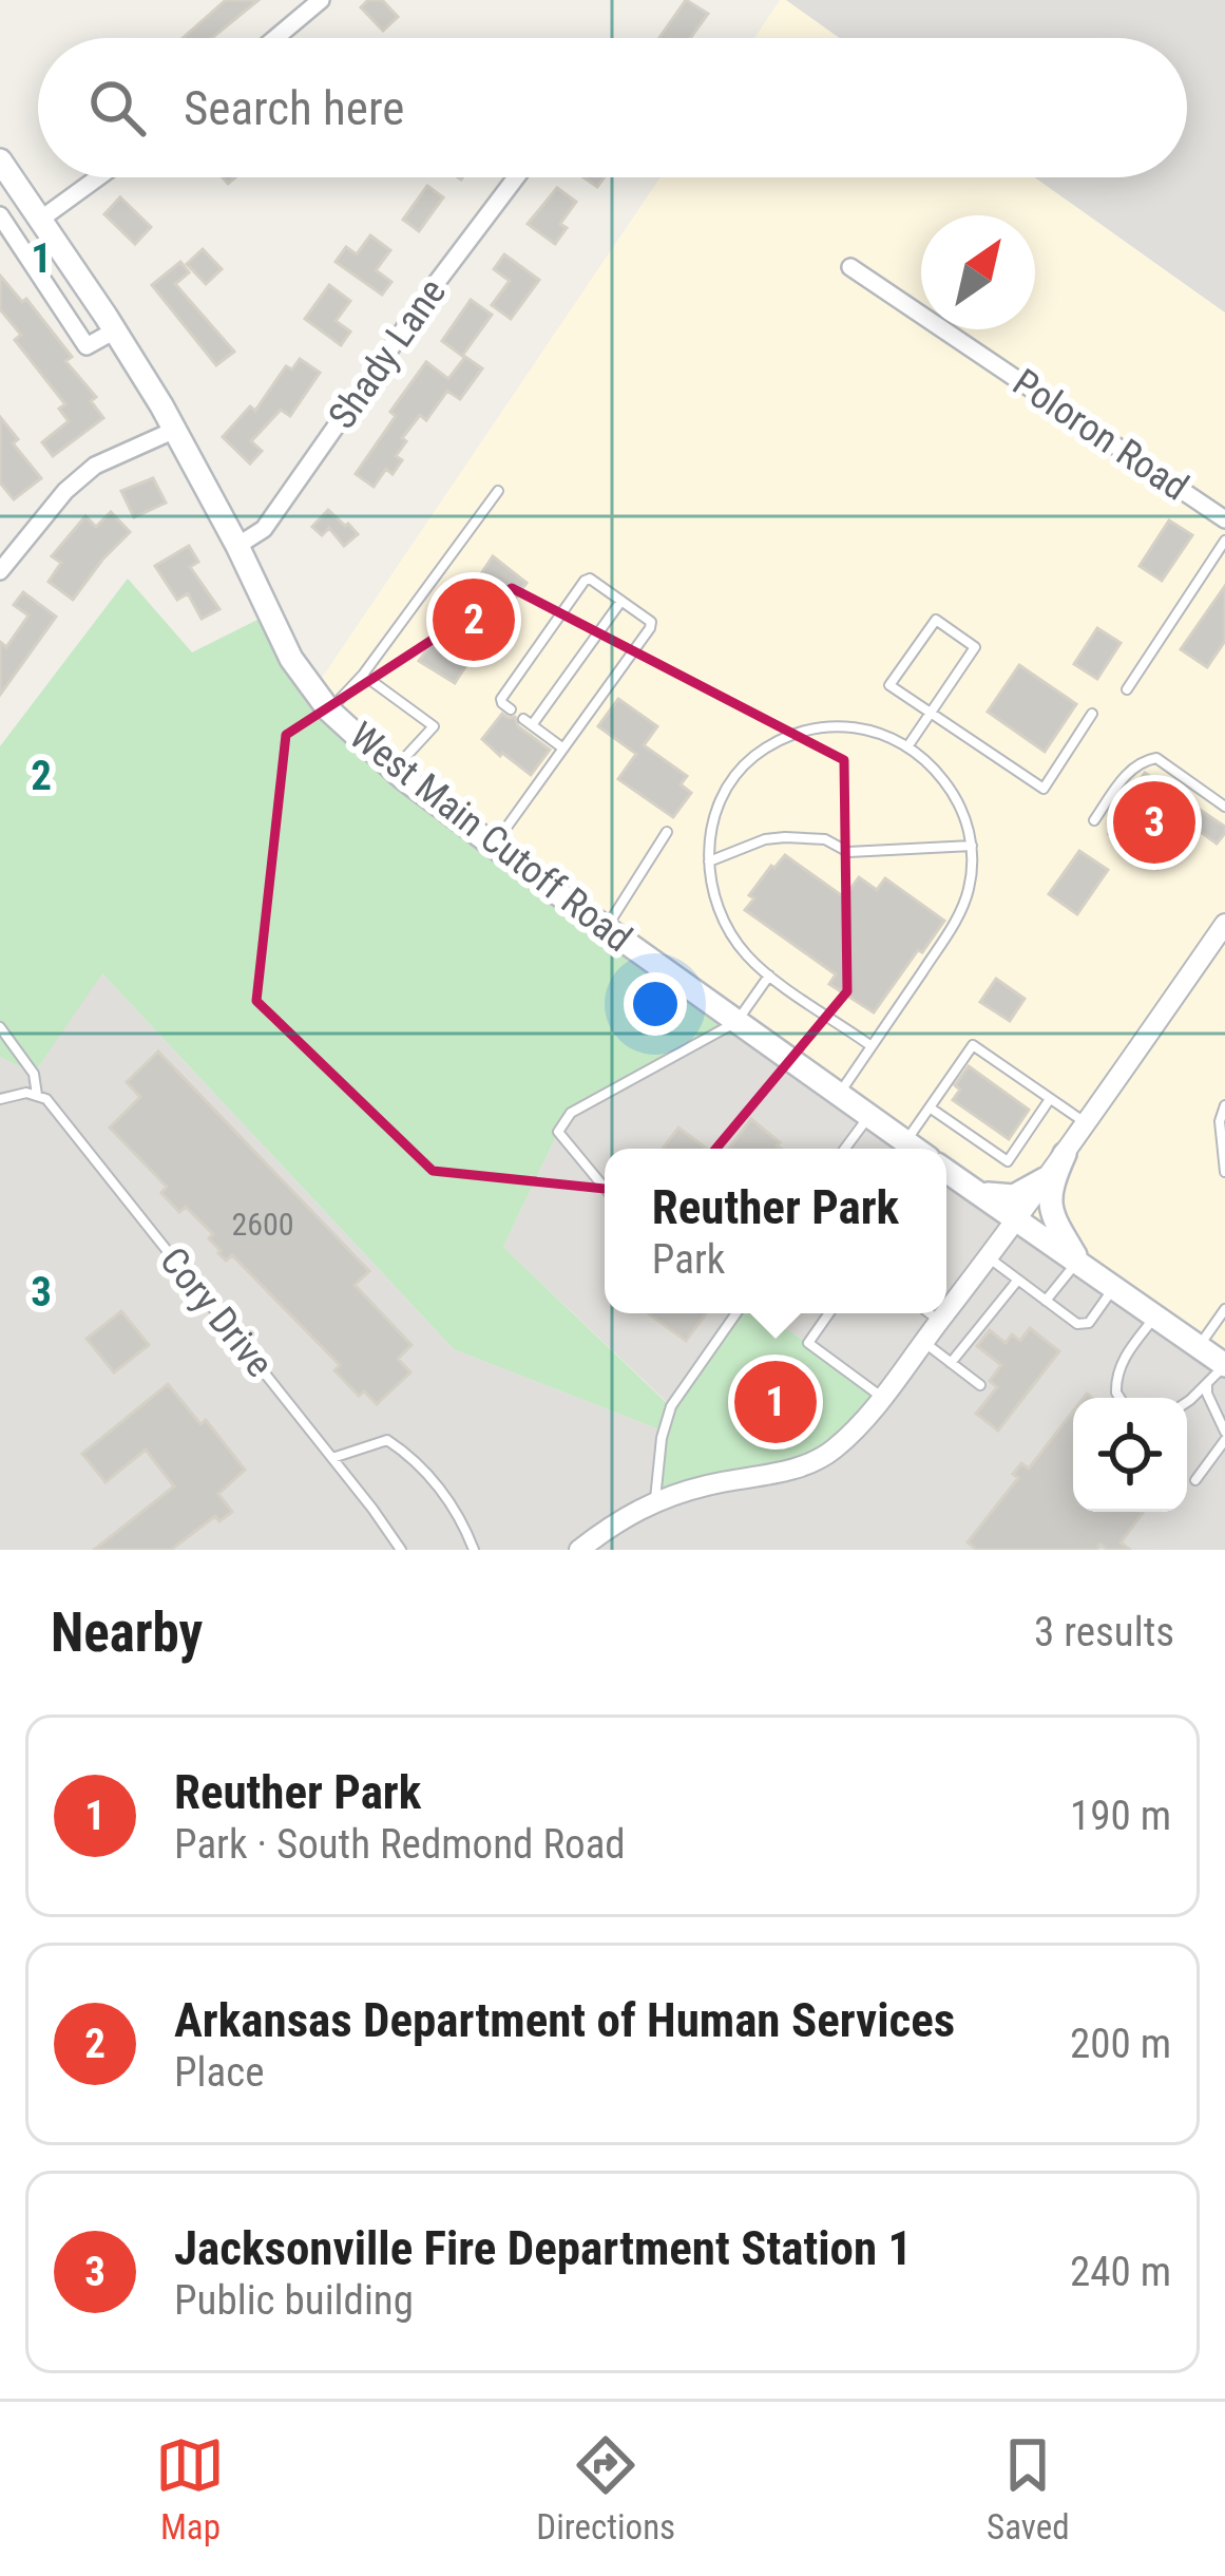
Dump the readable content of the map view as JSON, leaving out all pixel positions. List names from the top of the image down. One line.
{"streets":{"main road":["West Main Cutoff Road"],"street":["Shady Lane","Poloron Road"],"lane":["Cory Drive"]},"crossings":[["Shady Lane","West Main Cutoff Road"]],"house_numbers":["2600"],"north":"top right","page":{"search":"Search here","pins":["2","3","1"],"popup":["Reuther Park","Park"],"heading":["Nearby","3 results"],"list":[{"mark":"1","name":"Reuther Park","note":"Park · South Redmond Road","value":"190 m"},{"mark":"2","name":"Arkansas Department of Human Services","note":"Place","value":"200 m"},{"mark":"3","name":"Jacksonville Fire Department Station 1","note":"Public building","value":"240 m"}],"nav":["Map","Directions","Saved"]},"grid":{"rows":["1","2","3"]}}
